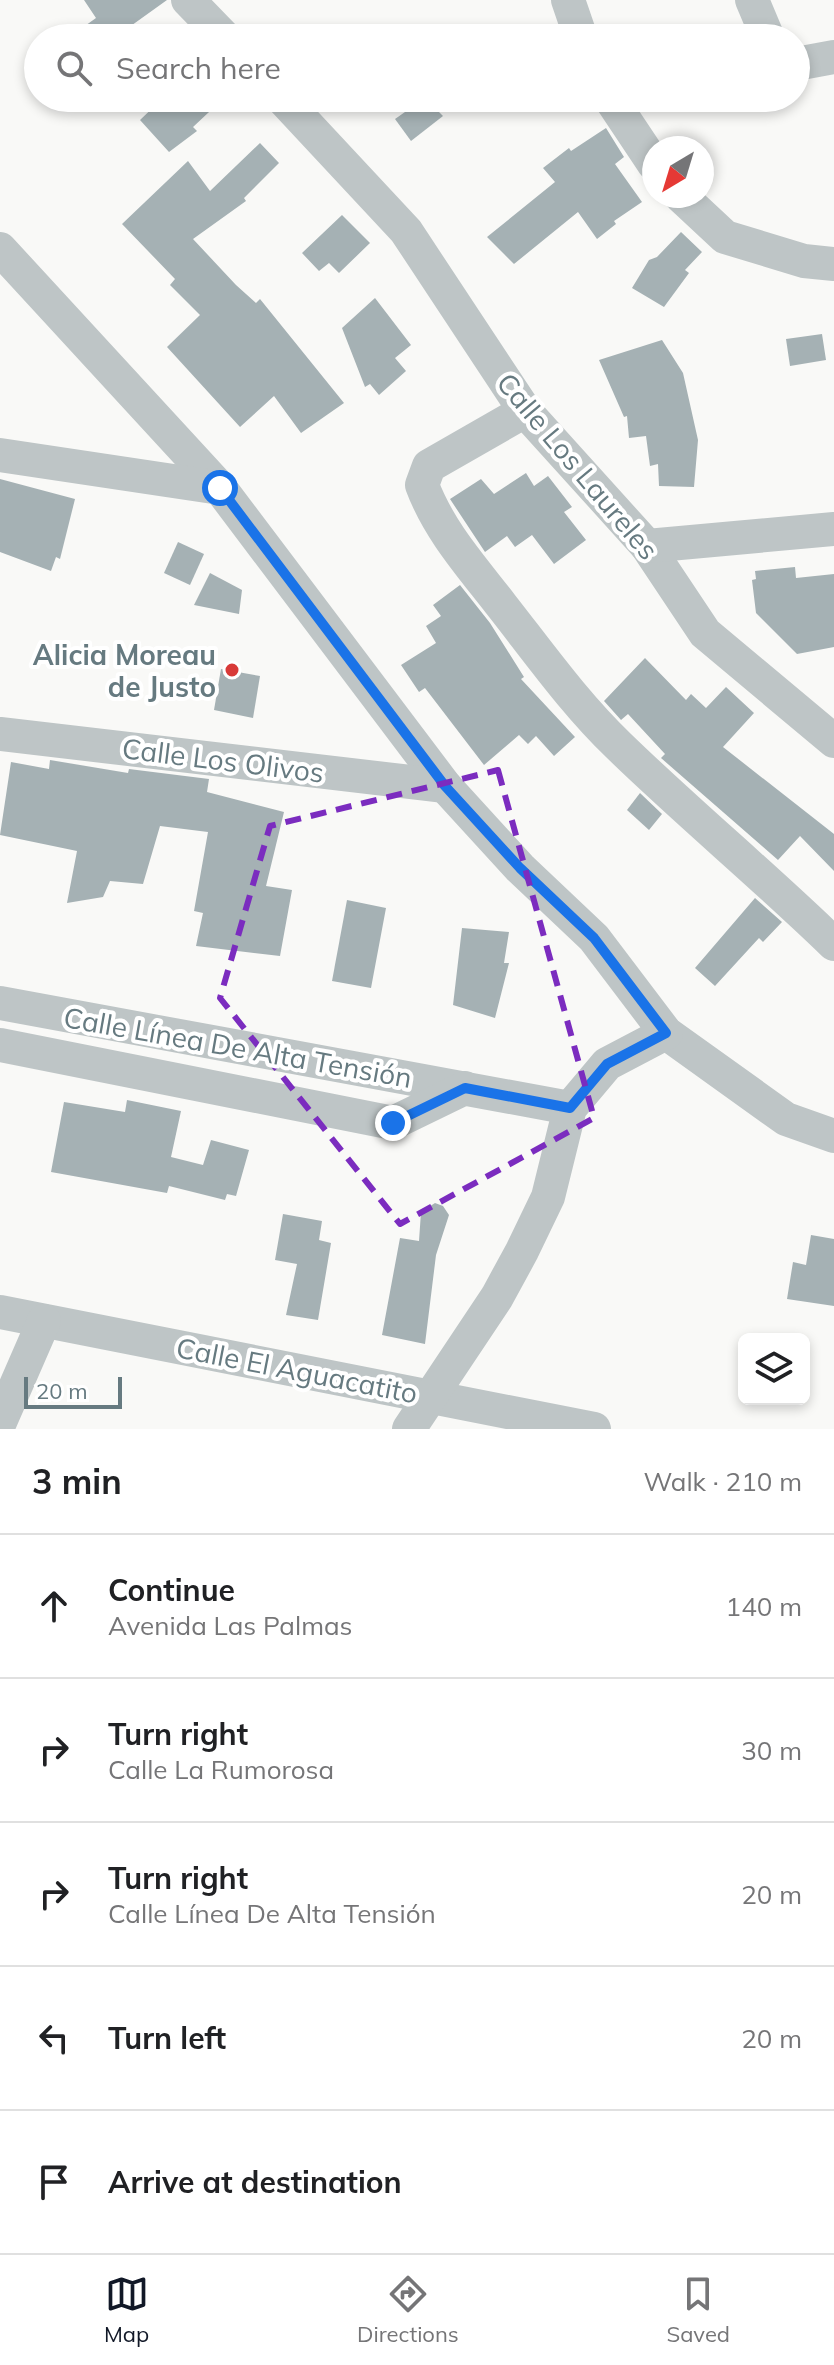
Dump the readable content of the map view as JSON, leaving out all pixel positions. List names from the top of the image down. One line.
{"streets":{"street":["Calle Los Laureles","Calle Los Olivos","Calle Línea De Alta Tensión","Calle El Aguacatito"]},"places":["Alicia Moreau de Justo"],"scale_bar":"20 m","north":"bottom left","page":{"search":"Search here","scale":"20 m","heading":["3 min","Walk · 210 m"],"list":[["Continue","Avenida Las Palmas","140 m"],["Turn right","Calle La Rumorosa","30 m"],["Turn right","Calle Línea De Alta Tensión","20 m"],["Turn left","20 m"],"Arrive at destination"],"nav":["Map","Directions","Saved"]}}
